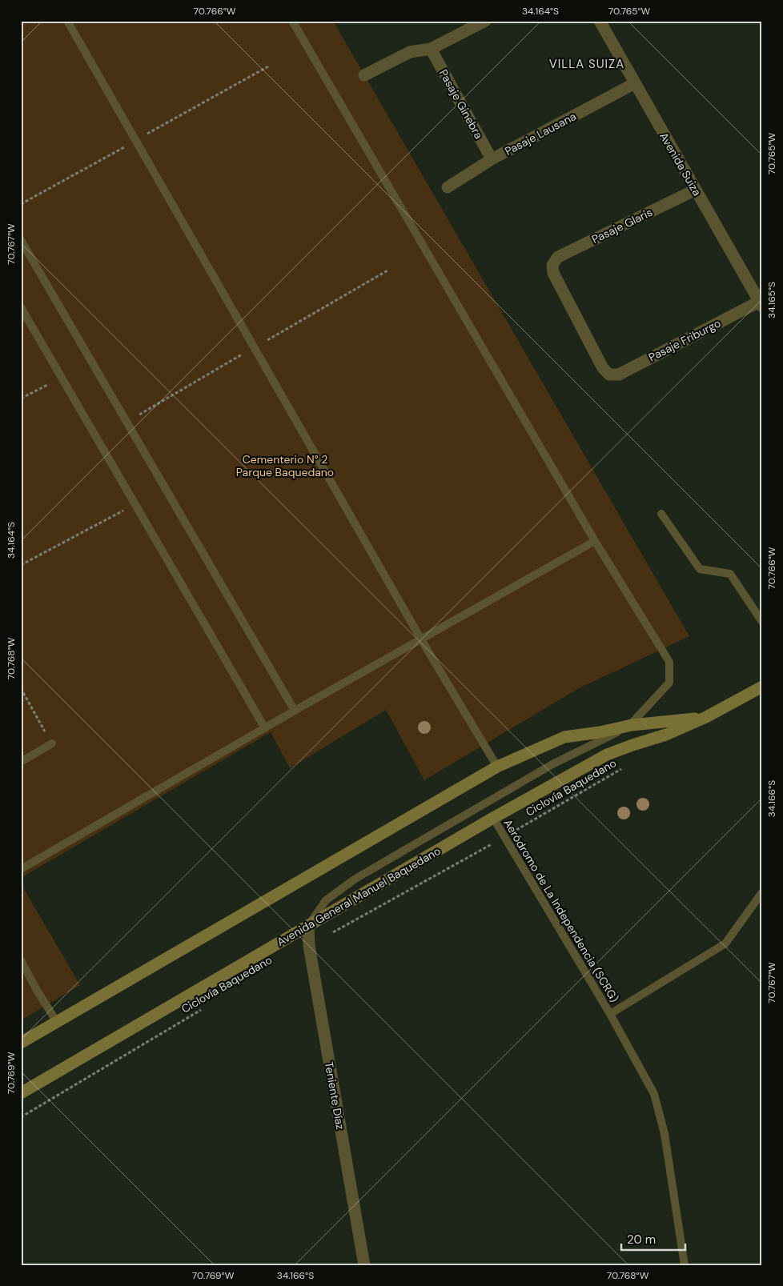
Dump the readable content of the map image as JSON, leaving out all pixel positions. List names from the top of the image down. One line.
{"streets":{"main road":["Avenida General Manuel Baquedano"],"street":["Pasaje Ginebra","Pasaje Lausana","Avenida Suiza","Pasaje Glaris","Pasaje Friburgo","Teniente Díaz"],"lane":["Aeródromo de La Independencia (SCRG)"],"path":["Ciclovía Baquedano"]},"crossings":[["Pasaje Ginebra","Pasaje Lausana"],["Pasaje Lausana","Avenida Suiza"],["Avenida Suiza","Pasaje Glaris"],["Avenida Suiza","Pasaje Friburgo"],["Pasaje Glaris","Pasaje Friburgo"],["Ciclovía Baquedano","Aeródromo de La Independencia (SCRG)"],["Ciclovía Baquedano","Teniente Díaz"],["Avenida General Manuel Baquedano","Aeródromo de La Independencia (SCRG)"],["Avenida General Manuel Baquedano","Teniente Díaz"]],"districts":["VILLA SUIZA"],"parks":["Cementerio N° 2 Parque Baquedano"],"scale_bar":"20 m","coordinates":["70.766°W","34.164°S","70.765°W","70.767°W","34.165°S","70.768°W","34.166°S","70.769°W"]}
